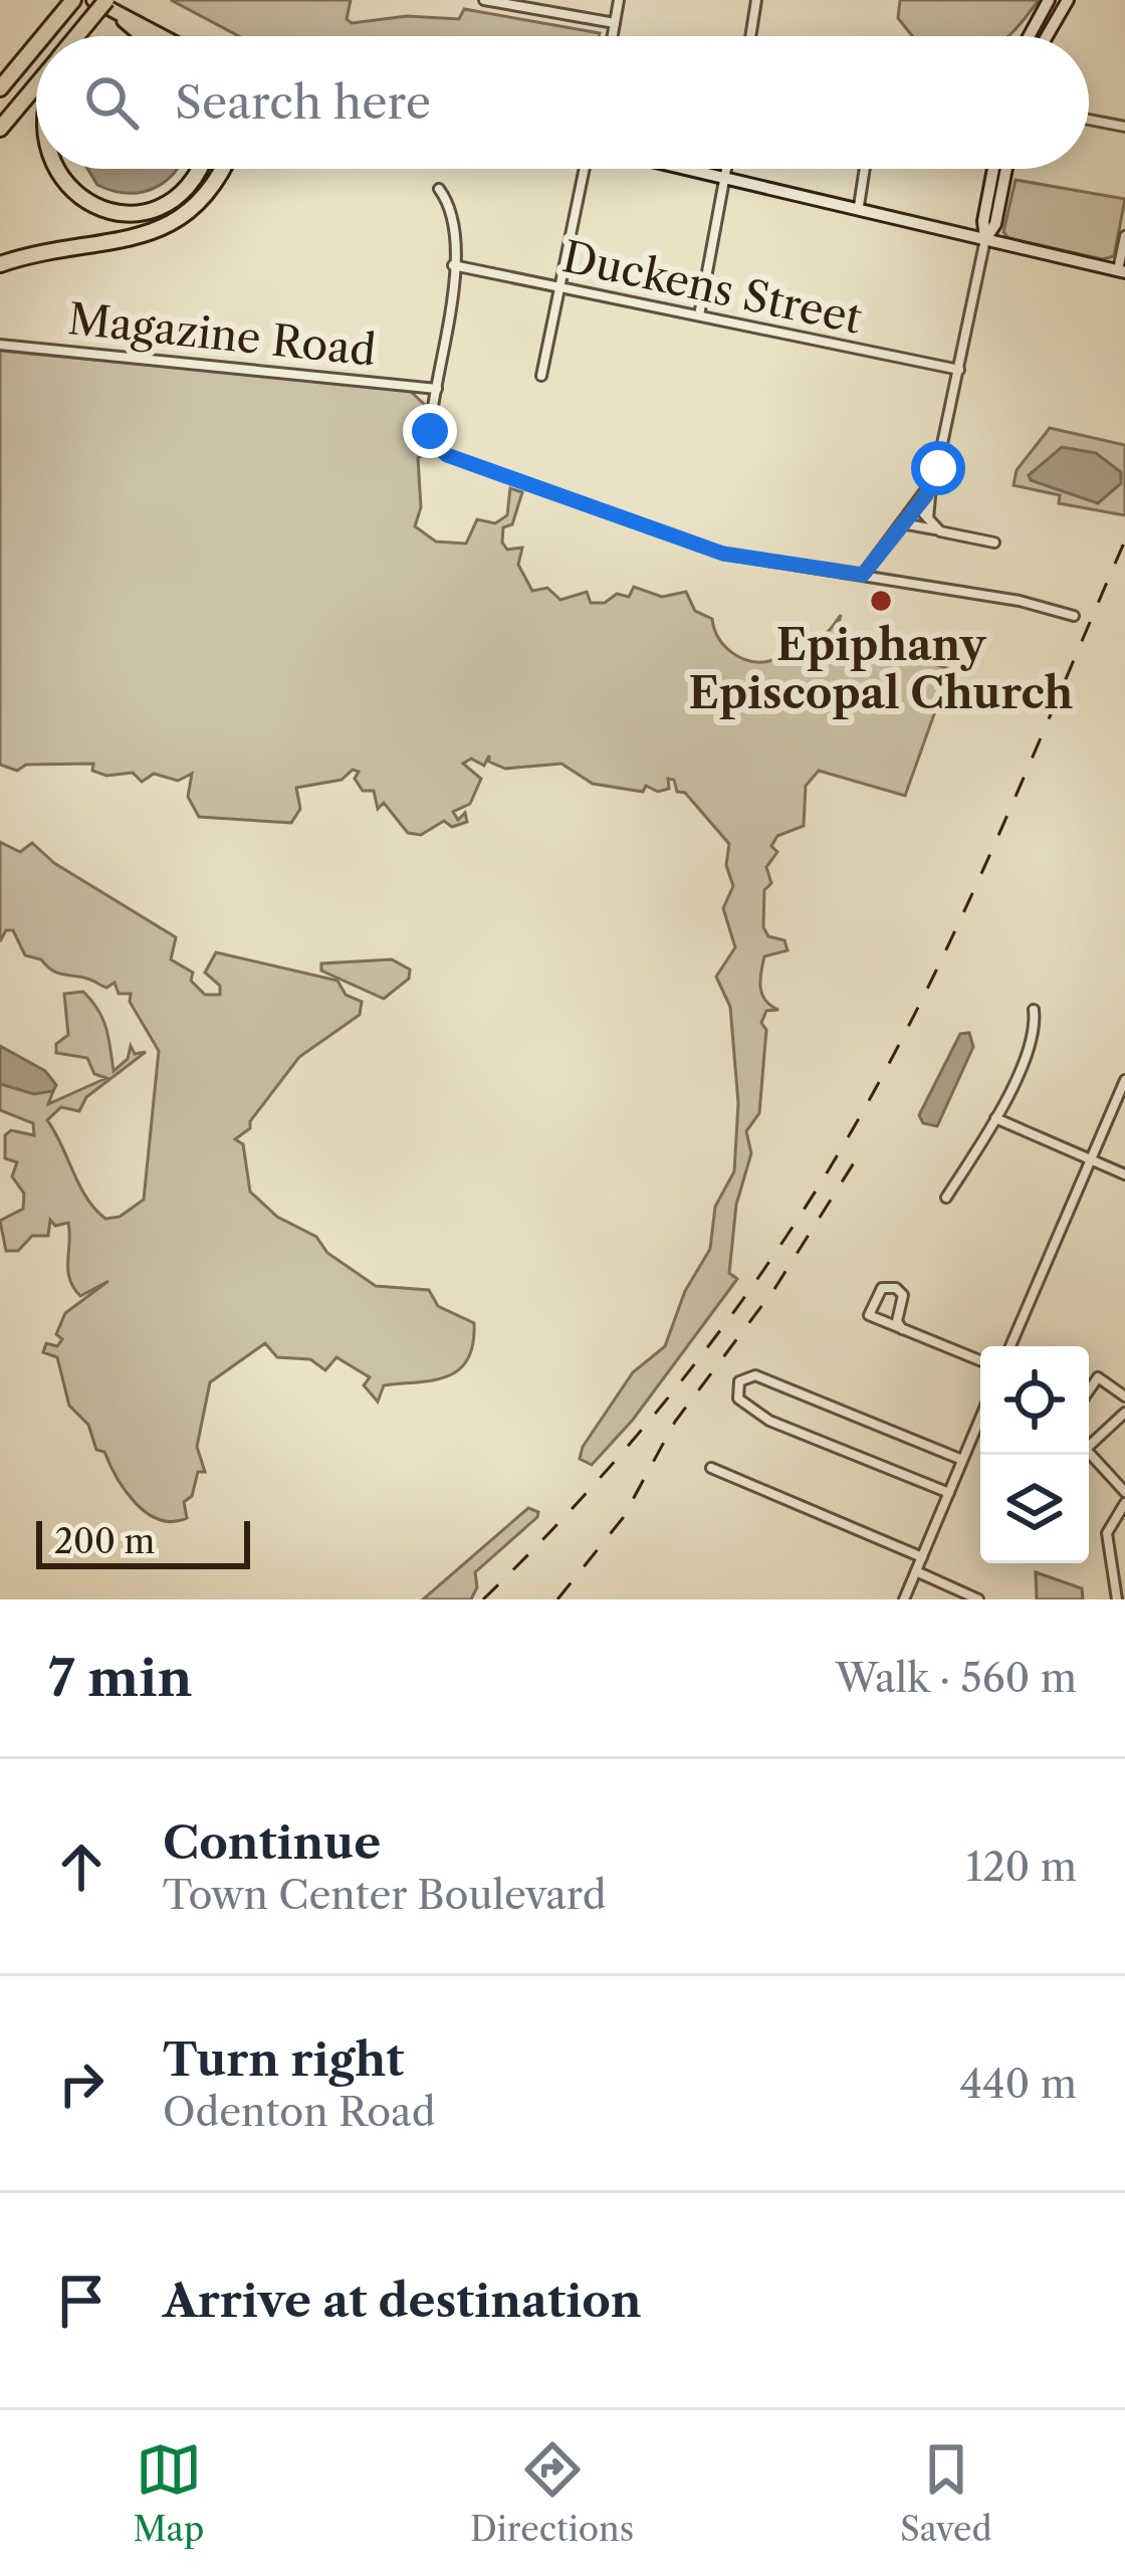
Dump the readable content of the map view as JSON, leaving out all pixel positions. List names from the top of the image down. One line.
{"streets":{"street":["Duckens Street","Magazine Road"]},"places":["Epiphany Episcopal Church"],"scale_bar":"200 m","page":{"search":"Search here","scale":"200 m","heading":["7 min","Walk · 560 m"],"list":[["Continue","Town Center Boulevard","120 m"],["Turn right","Odenton Road","440 m"],"Arrive at destination"],"nav":["Map","Directions","Saved"]}}
